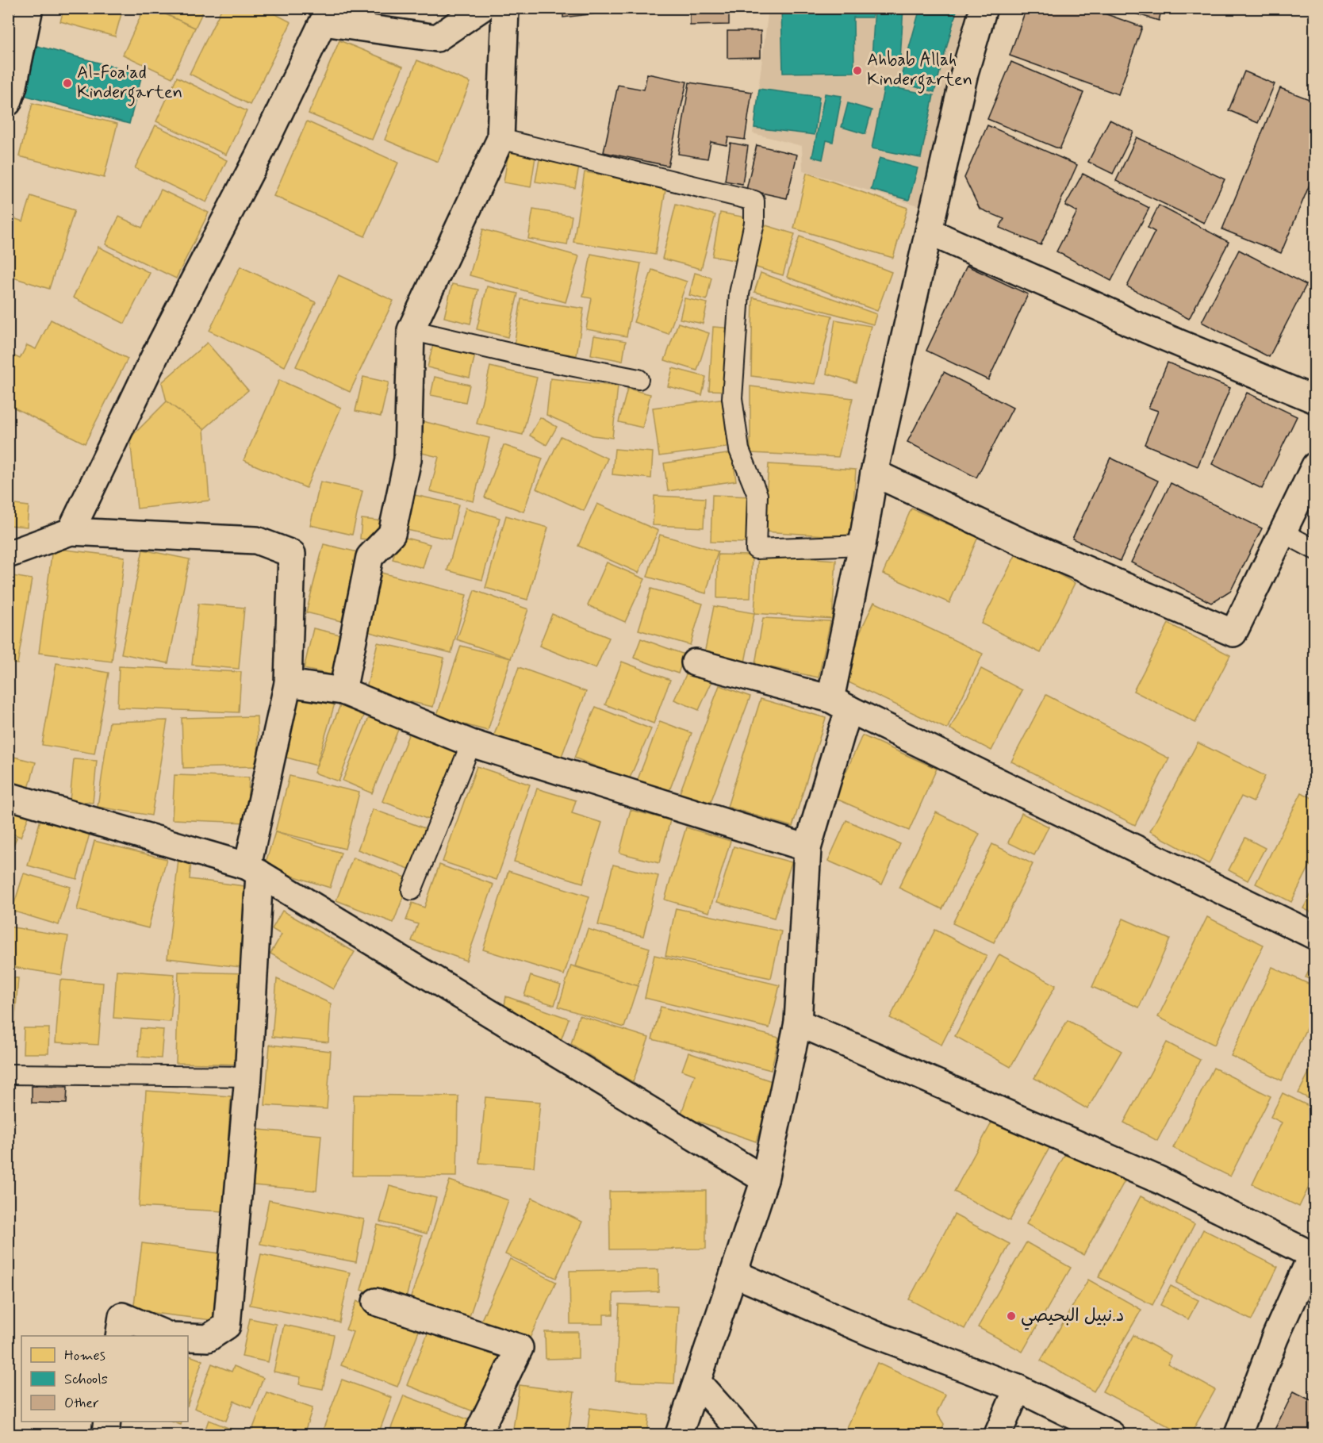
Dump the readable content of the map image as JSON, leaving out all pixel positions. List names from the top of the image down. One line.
{"places":["Ahbab Allah Kindergarten","Al-Foa'ad Kindergarten","د.نبيل البحيصي"],"legend":["Homes","Schools","Other"]}
